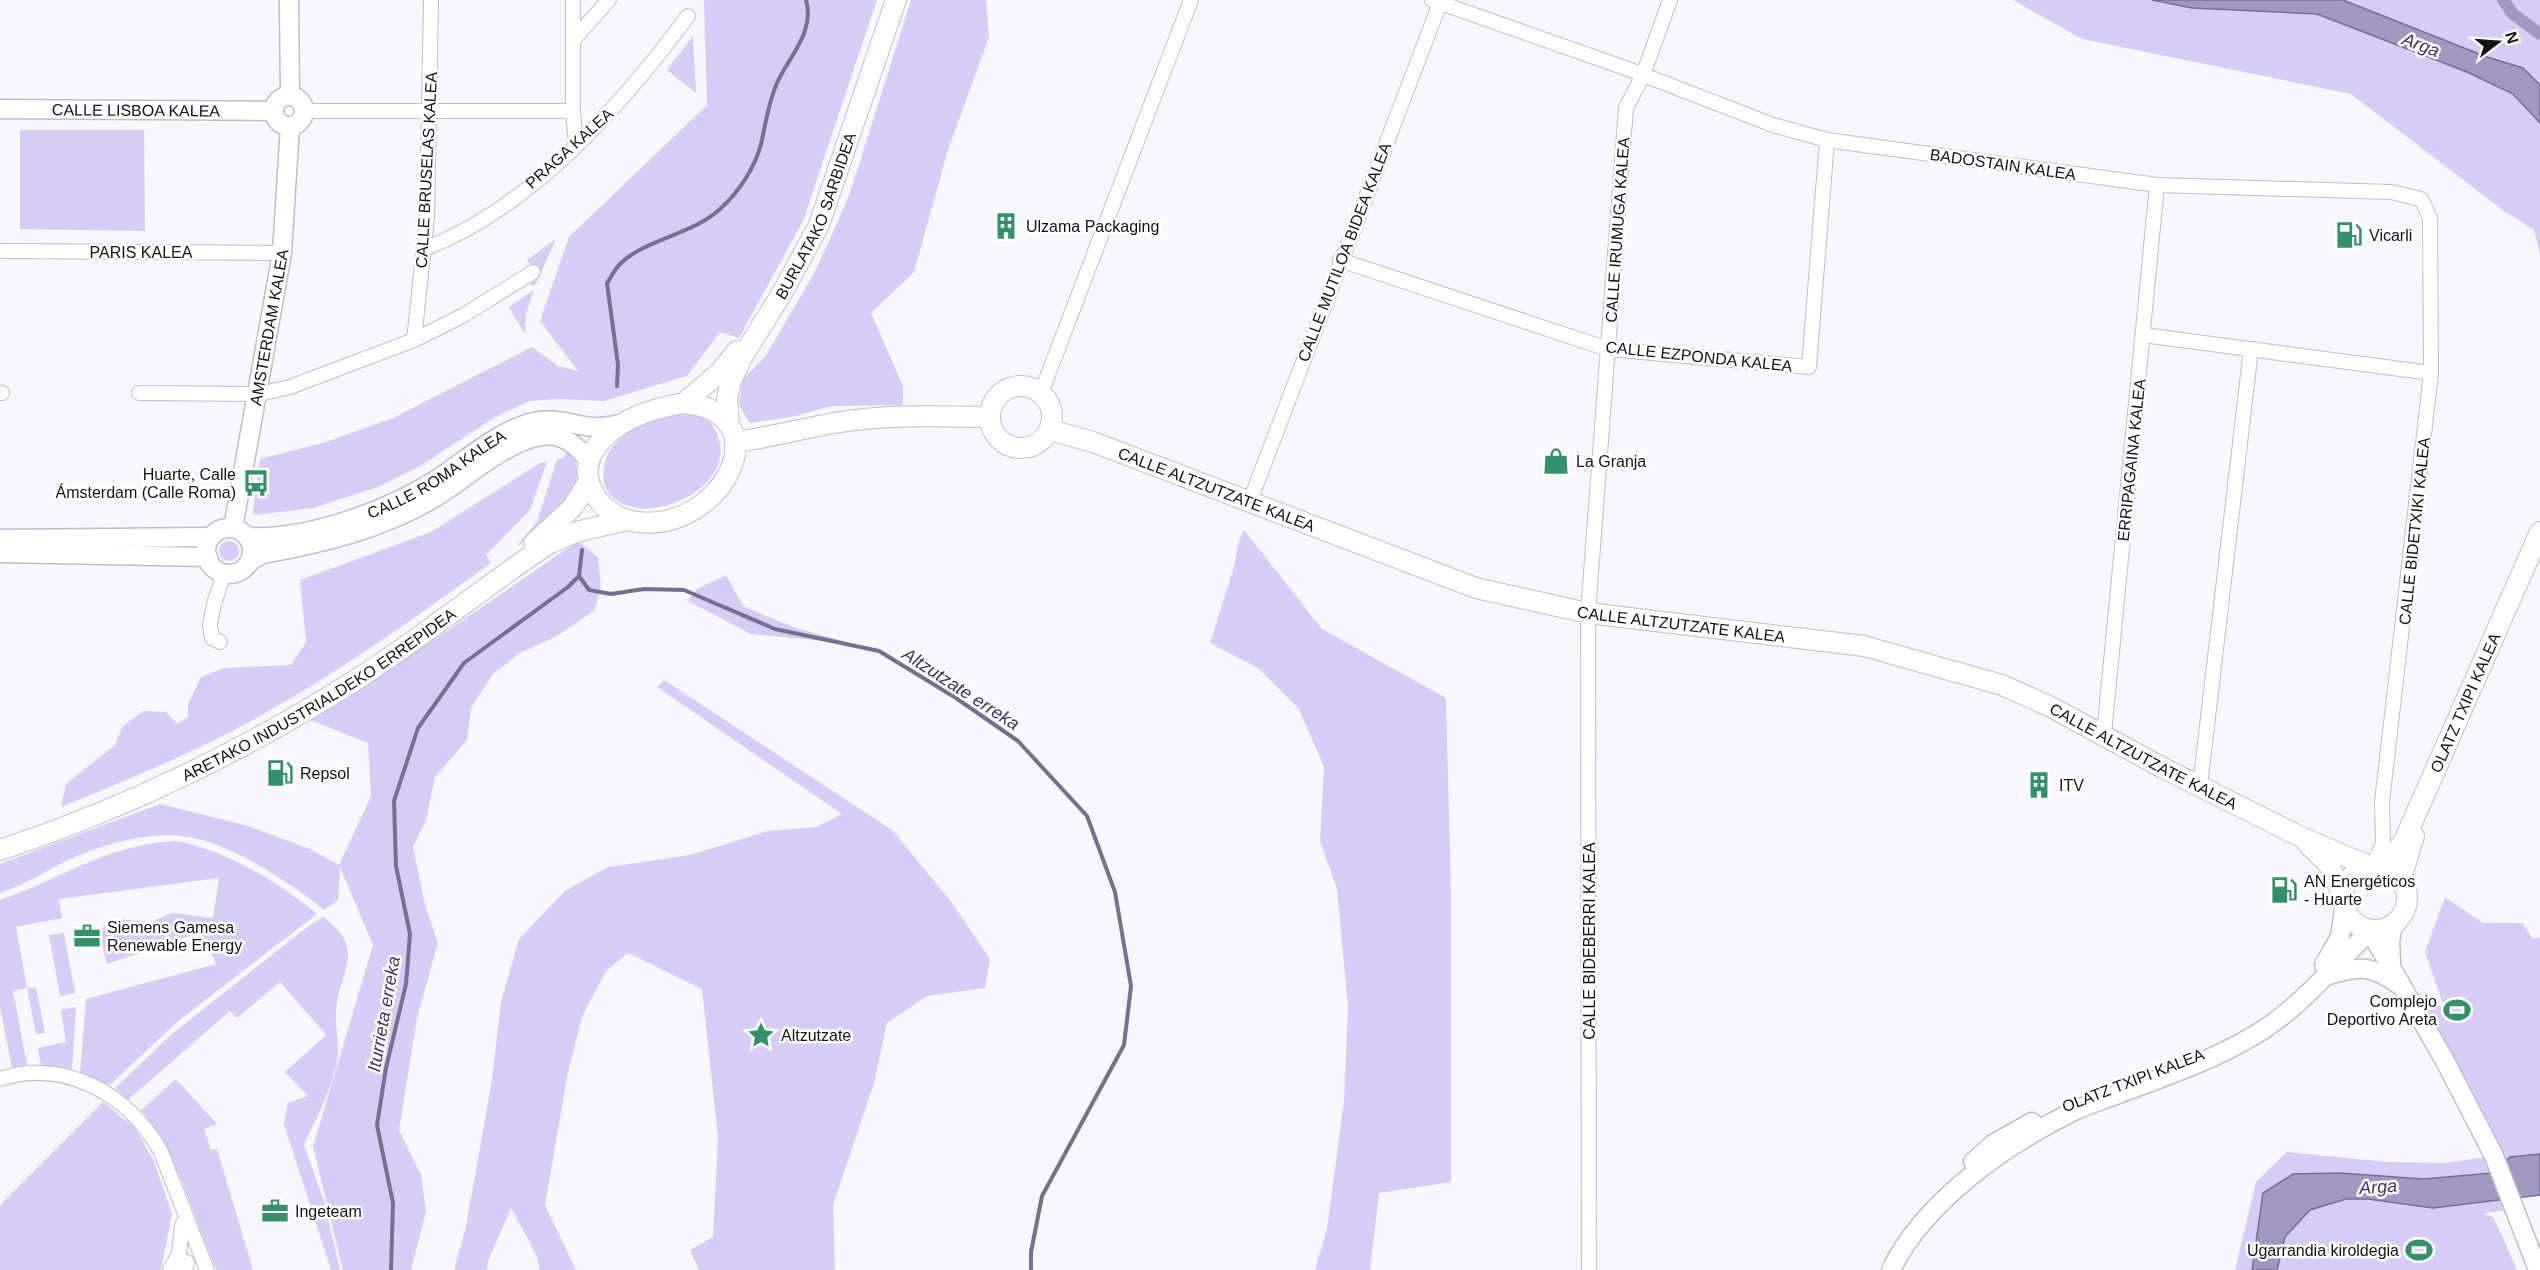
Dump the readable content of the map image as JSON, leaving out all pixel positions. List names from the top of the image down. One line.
{"streets":{"main road":["BURLATAKO SARBIDEA","CALLE ALTZUTZATE KALEA","ARETAKO INDUSTRIALDEKO ERREPIDEA","OLATZ TXIPI KALEA"],"street":["CALLE LISBOA KALEA","PRAGA KALEA","BADOSTAIN KALEA","CALLE BRUSELAS KALEA","CALLE IRUMUGA KALEA","PARIS KALEA","CALLE MUTILOA BIDEA KALEA","AMSTERDAM KALEA","CALLE EZPONDA KALEA","ERRIPAGAINA KALEA","CALLE ROMA KALEA","CALLE BIDETXIKI KALEA","CALLE BIDEBERRI KALEA"]},"crossings":[["CALLE LISBOA KALEA","AMSTERDAM KALEA"],["PRAGA KALEA","CALLE BRUSELAS KALEA"],["BADOSTAIN KALEA","CALLE IRUMUGA KALEA"],["BADOSTAIN KALEA","CALLE MUTILOA BIDEA KALEA"],["BADOSTAIN KALEA","CALLE EZPONDA KALEA"],["BADOSTAIN KALEA","ERRIPAGAINA KALEA"],["BADOSTAIN KALEA","CALLE BIDETXIKI KALEA"],["BURLATAKO SARBIDEA","CALLE ROMA KALEA"],["BURLATAKO SARBIDEA","ARETAKO INDUSTRIALDEKO ERREPIDEA"],["CALLE IRUMUGA KALEA","CALLE EZPONDA KALEA"],["CALLE IRUMUGA KALEA","CALLE ALTZUTZATE KALEA"],["CALLE IRUMUGA KALEA","CALLE BIDEBERRI KALEA"],["PARIS KALEA","AMSTERDAM KALEA"],["CALLE MUTILOA BIDEA KALEA","CALLE EZPONDA KALEA"],["CALLE MUTILOA BIDEA KALEA","CALLE ALTZUTZATE KALEA"],["AMSTERDAM KALEA","CALLE ROMA KALEA"],["ERRIPAGAINA KALEA","CALLE ALTZUTZATE KALEA"],["CALLE ROMA KALEA","ARETAKO INDUSTRIALDEKO ERREPIDEA"],["CALLE ALTZUTZATE KALEA","CALLE BIDEBERRI KALEA"],["CALLE BIDETXIKI KALEA","OLATZ TXIPI KALEA"]],"water":["Arga","Altzutzate erreka","Iturrieta erreka"],"places":{"building":["Ulzama Packaging","ITV"],"fuel station":["Vicarli","Repsol","AN Energéticos - Huarte"],"shop":["La Granja"],"bus stop":["Huarte, Calle Ámsterdam (Calle Roma)"],"office":["Siemens Gamesa Renewable Energy","Ingeteam"],"sports":["Complejo Deportivo Areta","Ugarrandia kiroldegia"],"place":["Altzutzate"]},"north":"right"}
